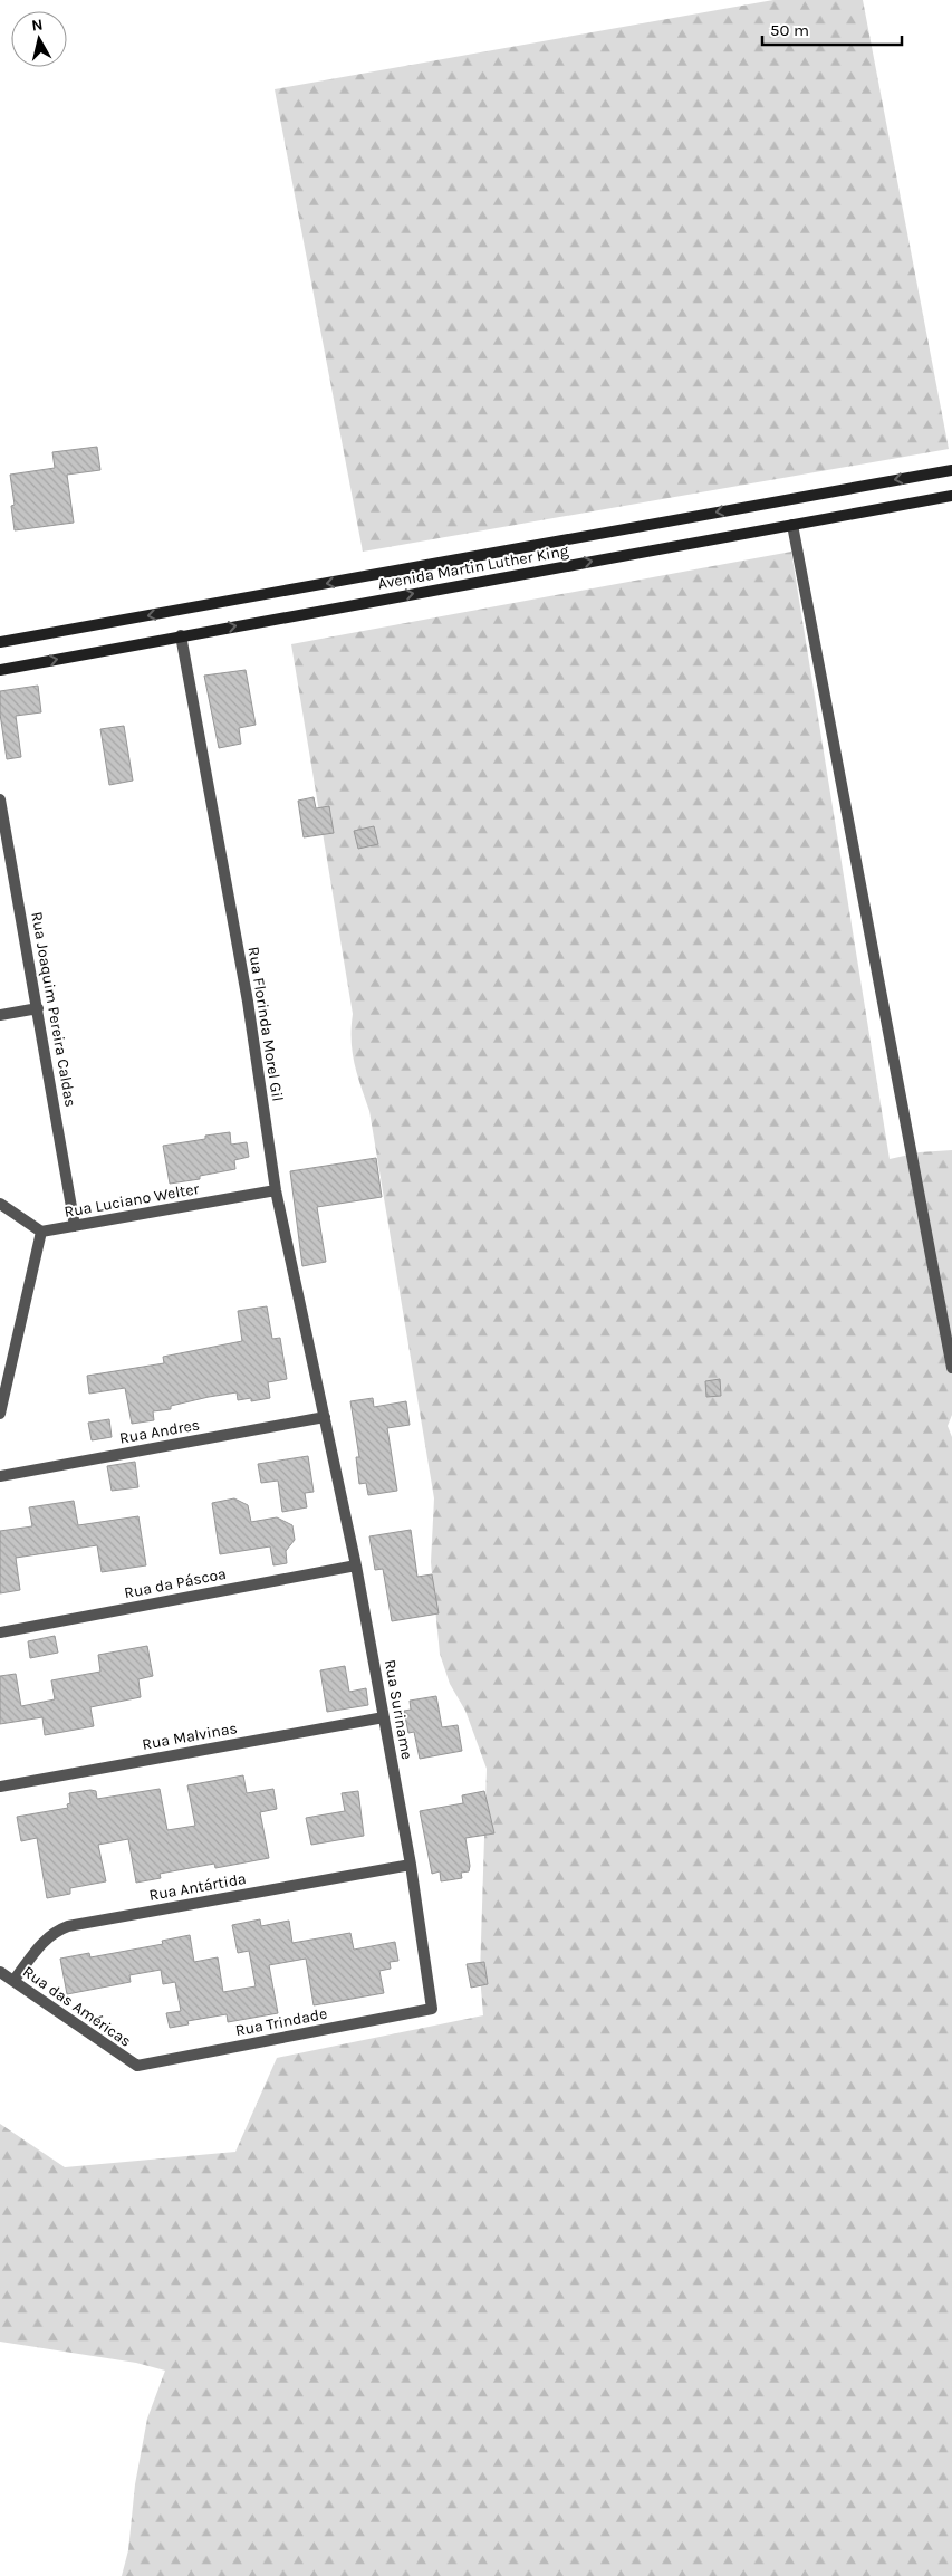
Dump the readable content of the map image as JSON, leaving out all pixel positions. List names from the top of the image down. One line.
{"streets":{"main road":["Avenida Martin Luther King"],"street":["Rua Joaquim Pereira Caldas","Rua Florinda Morel Gil","Rua Luciano Welter","Rua Andres","Rua da Páscoa","Rua Suriname","Rua Malvinas","Rua Antártida","Rua das Américas","Rua Trindade"]},"crossings":[["Avenida Martin Luther King","Rua Florinda Morel Gil"],["Rua Joaquim Pereira Caldas","Rua Luciano Welter"],["Rua Florinda Morel Gil","Rua Luciano Welter"],["Rua Florinda Morel Gil","Rua Andres"],["Rua Florinda Morel Gil","Rua Suriname"],["Rua Andres","Rua Suriname"],["Rua da Páscoa","Rua Suriname"],["Rua Suriname","Rua Malvinas"],["Rua Suriname","Rua Antártida"],["Rua Suriname","Rua Trindade"],["Rua Antártida","Rua das Américas"],["Rua das Américas","Rua Trindade"]],"scale_bar":"50 m","north":"top"}
